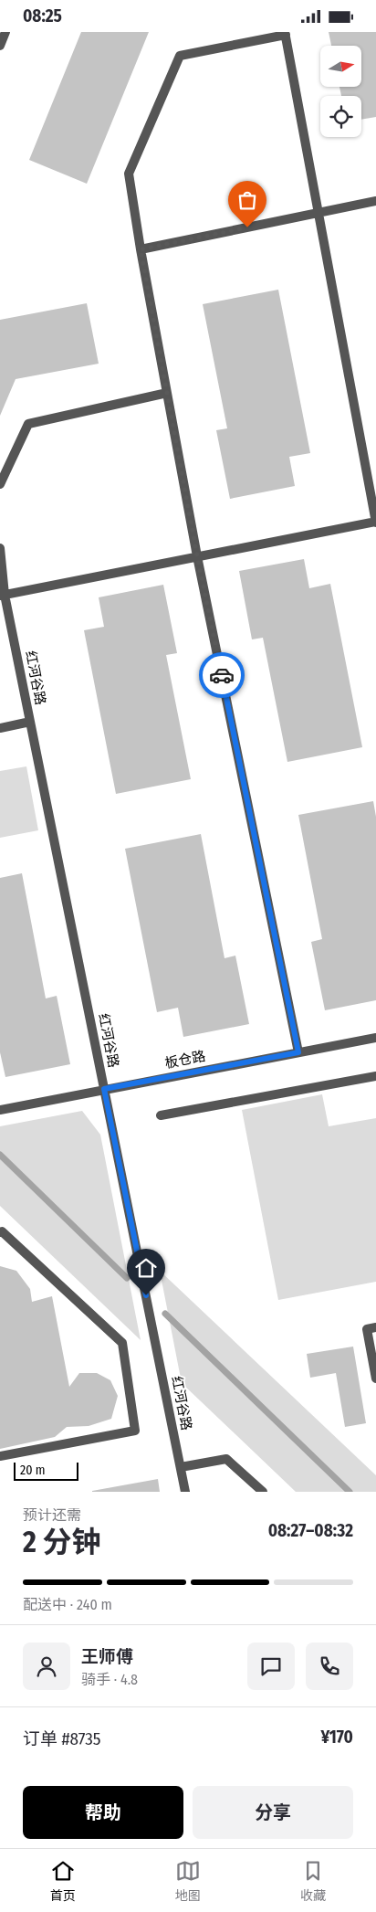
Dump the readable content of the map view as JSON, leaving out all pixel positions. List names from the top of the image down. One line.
{"streets":{"street":["红河谷路","板仓路"]},"crossings":[["红河谷路","板仓路"]],"scale_bar":"20 m","north":"right","page":{"status":"08:25","scale":"20 m","heading":["2 分钟","预计还需","08:27–08:32"],"panel":["王师傅","骑手 · 4.8","订单 #8735","¥170"],"bar":"配送中 · 240 m","buttons":["帮助","分享"],"tabs":["首页","地图","收藏"]}}
